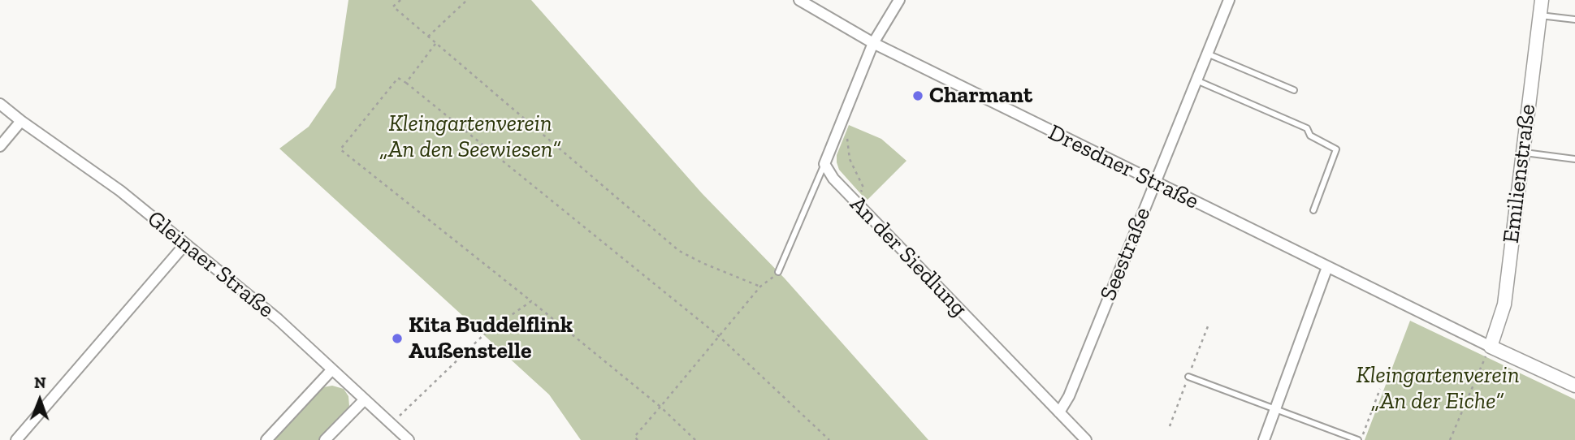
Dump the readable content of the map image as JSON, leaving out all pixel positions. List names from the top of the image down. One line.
{"streets":{"street":["Dresdner Straße","Emilienstraße","Seestraße","An der Siedlung","Gleinaer Straße"]},"crossings":[["Dresdner Straße","Emilienstraße"],["Dresdner Straße","Seestraße"],["Seestraße","An der Siedlung"]],"parks":["Kleingartenverein „An den Seewiesen“","Kleingartenverein „An der Eiche“"],"places":["Charmant","Kita Buddelflink Außenstelle"],"north":"top"}
